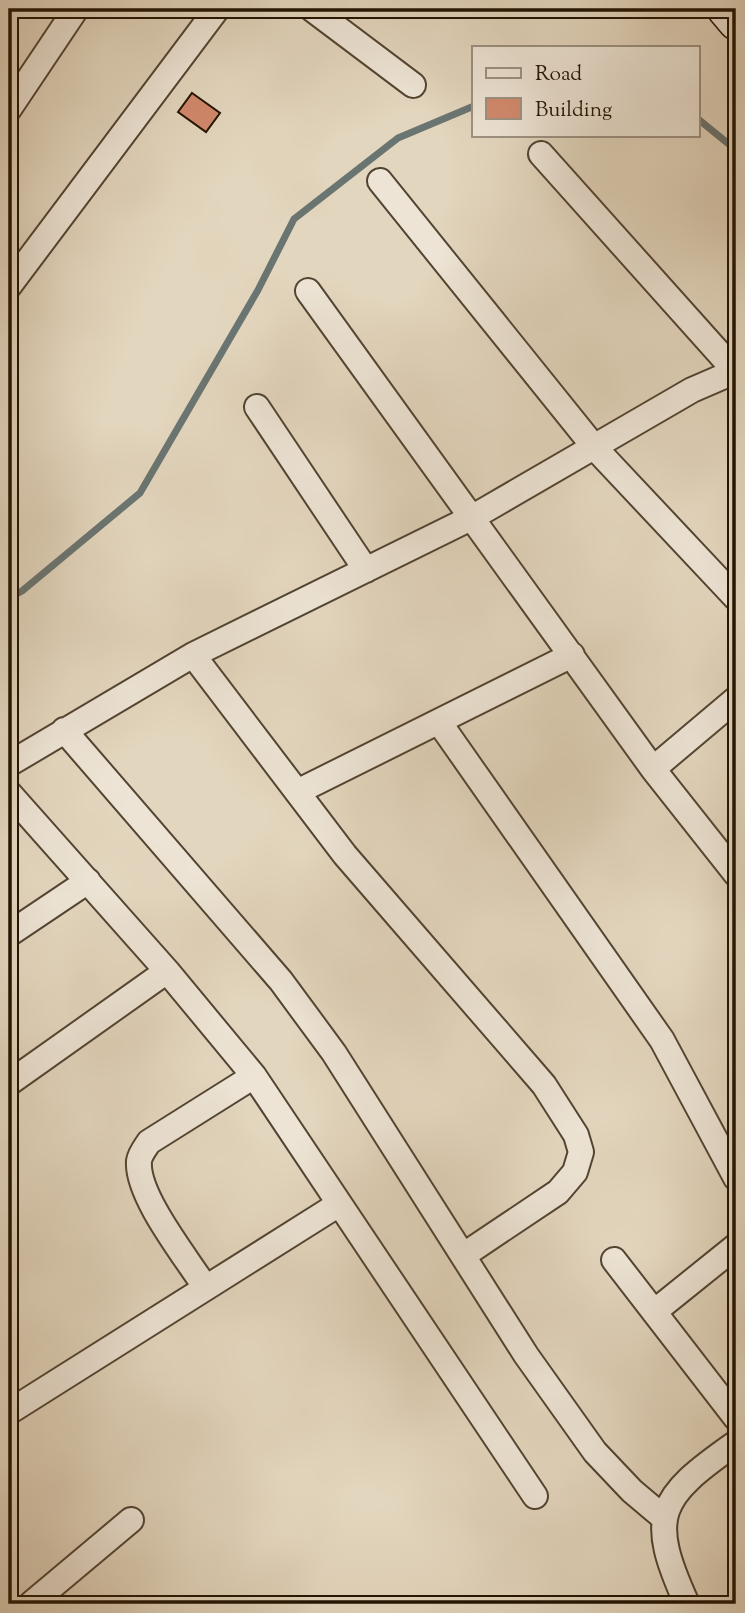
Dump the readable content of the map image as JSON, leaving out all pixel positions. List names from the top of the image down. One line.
{"legend":["Road","Building"]}
